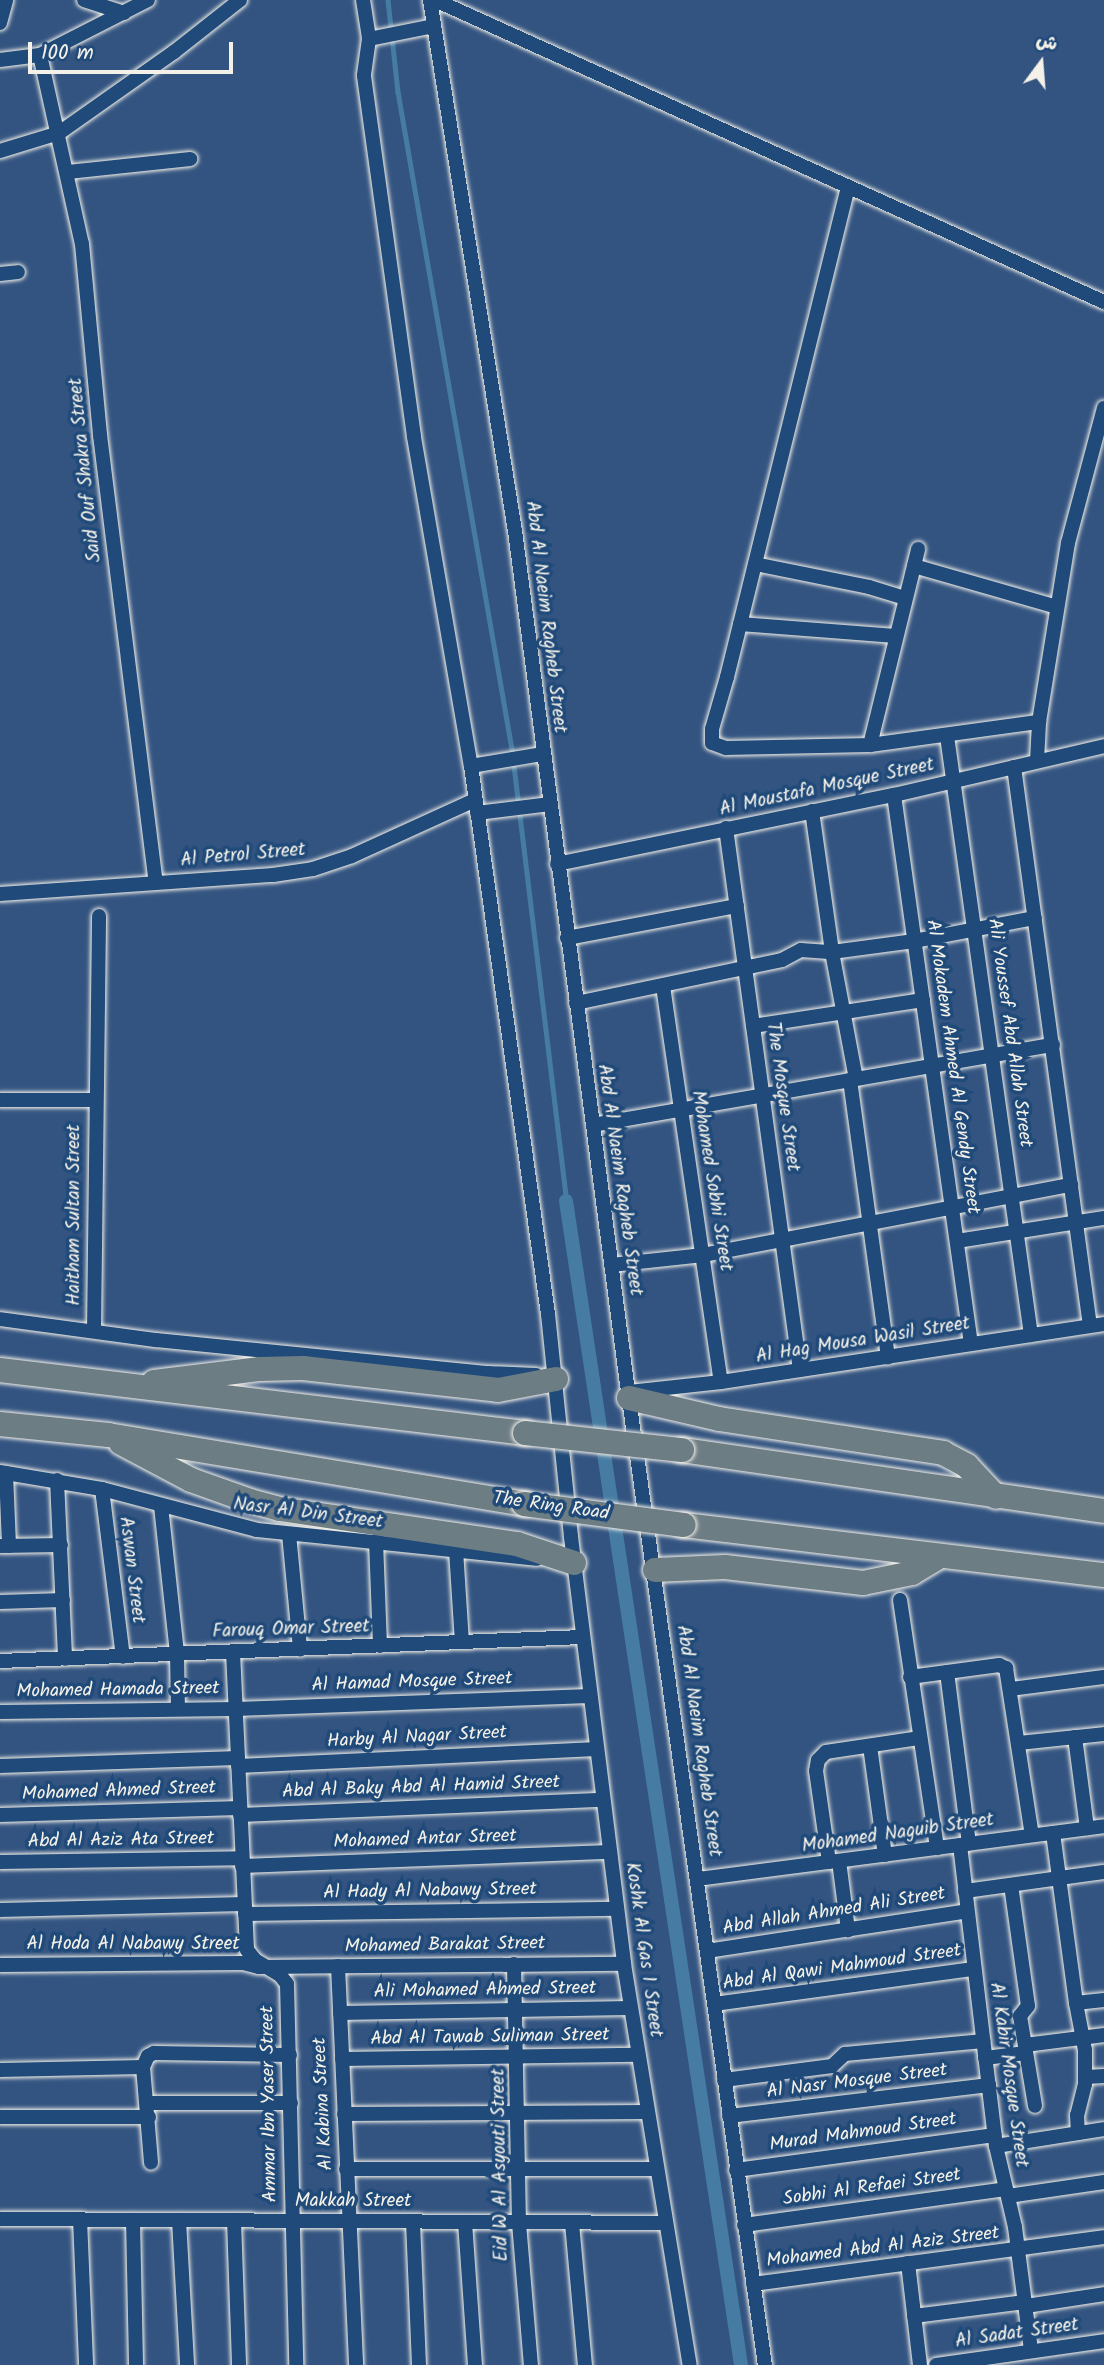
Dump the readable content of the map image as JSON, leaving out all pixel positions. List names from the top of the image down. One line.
{"streets":{"highway":["The Ring Road"],"street":["Said Ouf Shakra Street","Abd Al Naeim Ragheb Street","Al Moustafa Mosque Street","Al Petrol Street","Ali Youssef Abd Allah Street","Al Mokadem Ahmed Al Gendy Street","The Mosque Street","Mohamed Sobhi Street","Haitham Sultan Street","Al Hag Mousa Wasil Street","Nasr Al Din Street","Aswan Street","Farouq Omar Street","Al Hamad Mosque Street","Mohamed Hamada Street","Harby Al Nagar Street","Abd Al Baky Abd Al Hamid Street","Mohamed Ahmed Street","Mohamed Naguib Street","Mohamed Antar Street","Abd Al Aziz Ata Street","Al Hady Al Nabawy Street","Abd Allah Ahmed Ali Street","Al Hoda Al Nabawy Street","Mohamed Barakat Street","Koshk Al Gas 1 Street","Abd Al Qawi Mahmoud Street","Ali Mohamed Ahmed Street","Abd Al Tawab Suliman Street","Al Kabir Mosque Street","Al Nasr Mosque Street","Ammar Ibn Yaser Street","Al Kabina Street","Murad Mahmoud Street","Eid W Al Asyouti Street","Sobhi Al Refaei Street","Makkah Street","Mohamed Abd Al Aziz Street","Al Sadat Street"]},"crossings":[["Said Ouf Shakra Street","Al Petrol Street"],["Abd Al Naeim Ragheb Street","Al Moustafa Mosque Street"],["Abd Al Naeim Ragheb Street","Al Petrol Street"],["Abd Al Naeim Ragheb Street","Al Hag Mousa Wasil Street"],["Abd Al Naeim Ragheb Street","Mohamed Naguib Street"],["Abd Al Naeim Ragheb Street","Abd Allah Ahmed Ali Street"],["Abd Al Naeim Ragheb Street","Abd Al Qawi Mahmoud Street"],["Abd Al Naeim Ragheb Street","Al Nasr Mosque Street"],["Abd Al Naeim Ragheb Street","Murad Mahmoud Street"],["Abd Al Naeim Ragheb Street","Sobhi Al Refaei Street"],["Abd Al Naeim Ragheb Street","Mohamed Abd Al Aziz Street"],["Al Moustafa Mosque Street","Ali Youssef Abd Allah Street"],["Al Moustafa Mosque Street","Al Mokadem Ahmed Al Gendy Street"],["Al Moustafa Mosque Street","The Mosque Street"],["Ali Youssef Abd Allah Street","Al Hag Mousa Wasil Street"],["Al Mokadem Ahmed Al Gendy Street","Al Hag Mousa Wasil Street"],["The Mosque Street","Al Hag Mousa Wasil Street"],["Mohamed Sobhi Street","Al Hag Mousa Wasil Street"],["Nasr Al Din Street","Aswan Street"],["Nasr Al Din Street","Koshk Al Gas 1 Street"],["Aswan Street","Farouq Omar Street"],["Farouq Omar Street","Koshk Al Gas 1 Street"],["Farouq Omar Street","Ammar Ibn Yaser Street"],["Al Hamad Mosque Street","Mohamed Hamada Street"],["Al Hamad Mosque Street","Koshk Al Gas 1 Street"],["Al Hamad Mosque Street","Ammar Ibn Yaser Street"],["Mohamed Hamada Street","Ammar Ibn Yaser Street"],["Harby Al Nagar Street","Koshk Al Gas 1 Street"],["Harby Al Nagar Street","Ammar Ibn Yaser Street"],["Abd Al Baky Abd Al Hamid Street","Mohamed Ahmed Street"],["Abd Al Baky Abd Al Hamid Street","Koshk Al Gas 1 Street"],["Abd Al Baky Abd Al Hamid Street","Ammar Ibn Yaser Street"],["Mohamed Ahmed Street","Ammar Ibn Yaser Street"],["Mohamed Naguib Street","Al Kabir Mosque Street"],["Mohamed Antar Street","Abd Al Aziz Ata Street"],["Mohamed Antar Street","Koshk Al Gas 1 Street"],["Mohamed Antar Street","Ammar Ibn Yaser Street"],["Abd Al Aziz Ata Street","Ammar Ibn Yaser Street"],["Al Hady Al Nabawy Street","Koshk Al Gas 1 Street"],["Al Hady Al Nabawy Street","Ammar Ibn Yaser Street"],["Abd Allah Ahmed Ali Street","Al Kabir Mosque Street"],["Al Hoda Al Nabawy Street","Mohamed Barakat Street"],["Al Hoda Al Nabawy Street","Ammar Ibn Yaser Street"],["Mohamed Barakat Street","Koshk Al Gas 1 Street"],["Mohamed Barakat Street","Ammar Ibn Yaser Street"],["Mohamed Barakat Street","Al Kabina Street"],["Mohamed Barakat Street","Eid W Al Asyouti Street"],["Koshk Al Gas 1 Street","Ali Mohamed Ahmed Street"],["Koshk Al Gas 1 Street","Abd Al Tawab Suliman Street"],["Koshk Al Gas 1 Street","Makkah Street"],["Abd Al Qawi Mahmoud Street","Al Kabir Mosque Street"],["Ali Mohamed Ahmed Street","Al Kabina Street"],["Ali Mohamed Ahmed Street","Eid W Al Asyouti Street"],["Abd Al Tawab Suliman Street","Al Kabina Street"],["Abd Al Tawab Suliman Street","Eid W Al Asyouti Street"],["Al Kabir Mosque Street","Al Nasr Mosque Street"],["Al Kabir Mosque Street","Murad Mahmoud Street"],["Al Kabir Mosque Street","Sobhi Al Refaei Street"],["Al Kabir Mosque Street","Mohamed Abd Al Aziz Street"],["Al Kabir Mosque Street","Al Sadat Street"],["Ammar Ibn Yaser Street","Makkah Street"],["Al Kabina Street","Makkah Street"],["Eid W Al Asyouti Street","Makkah Street"]],"scale_bar":"100 m","north":"top"}
